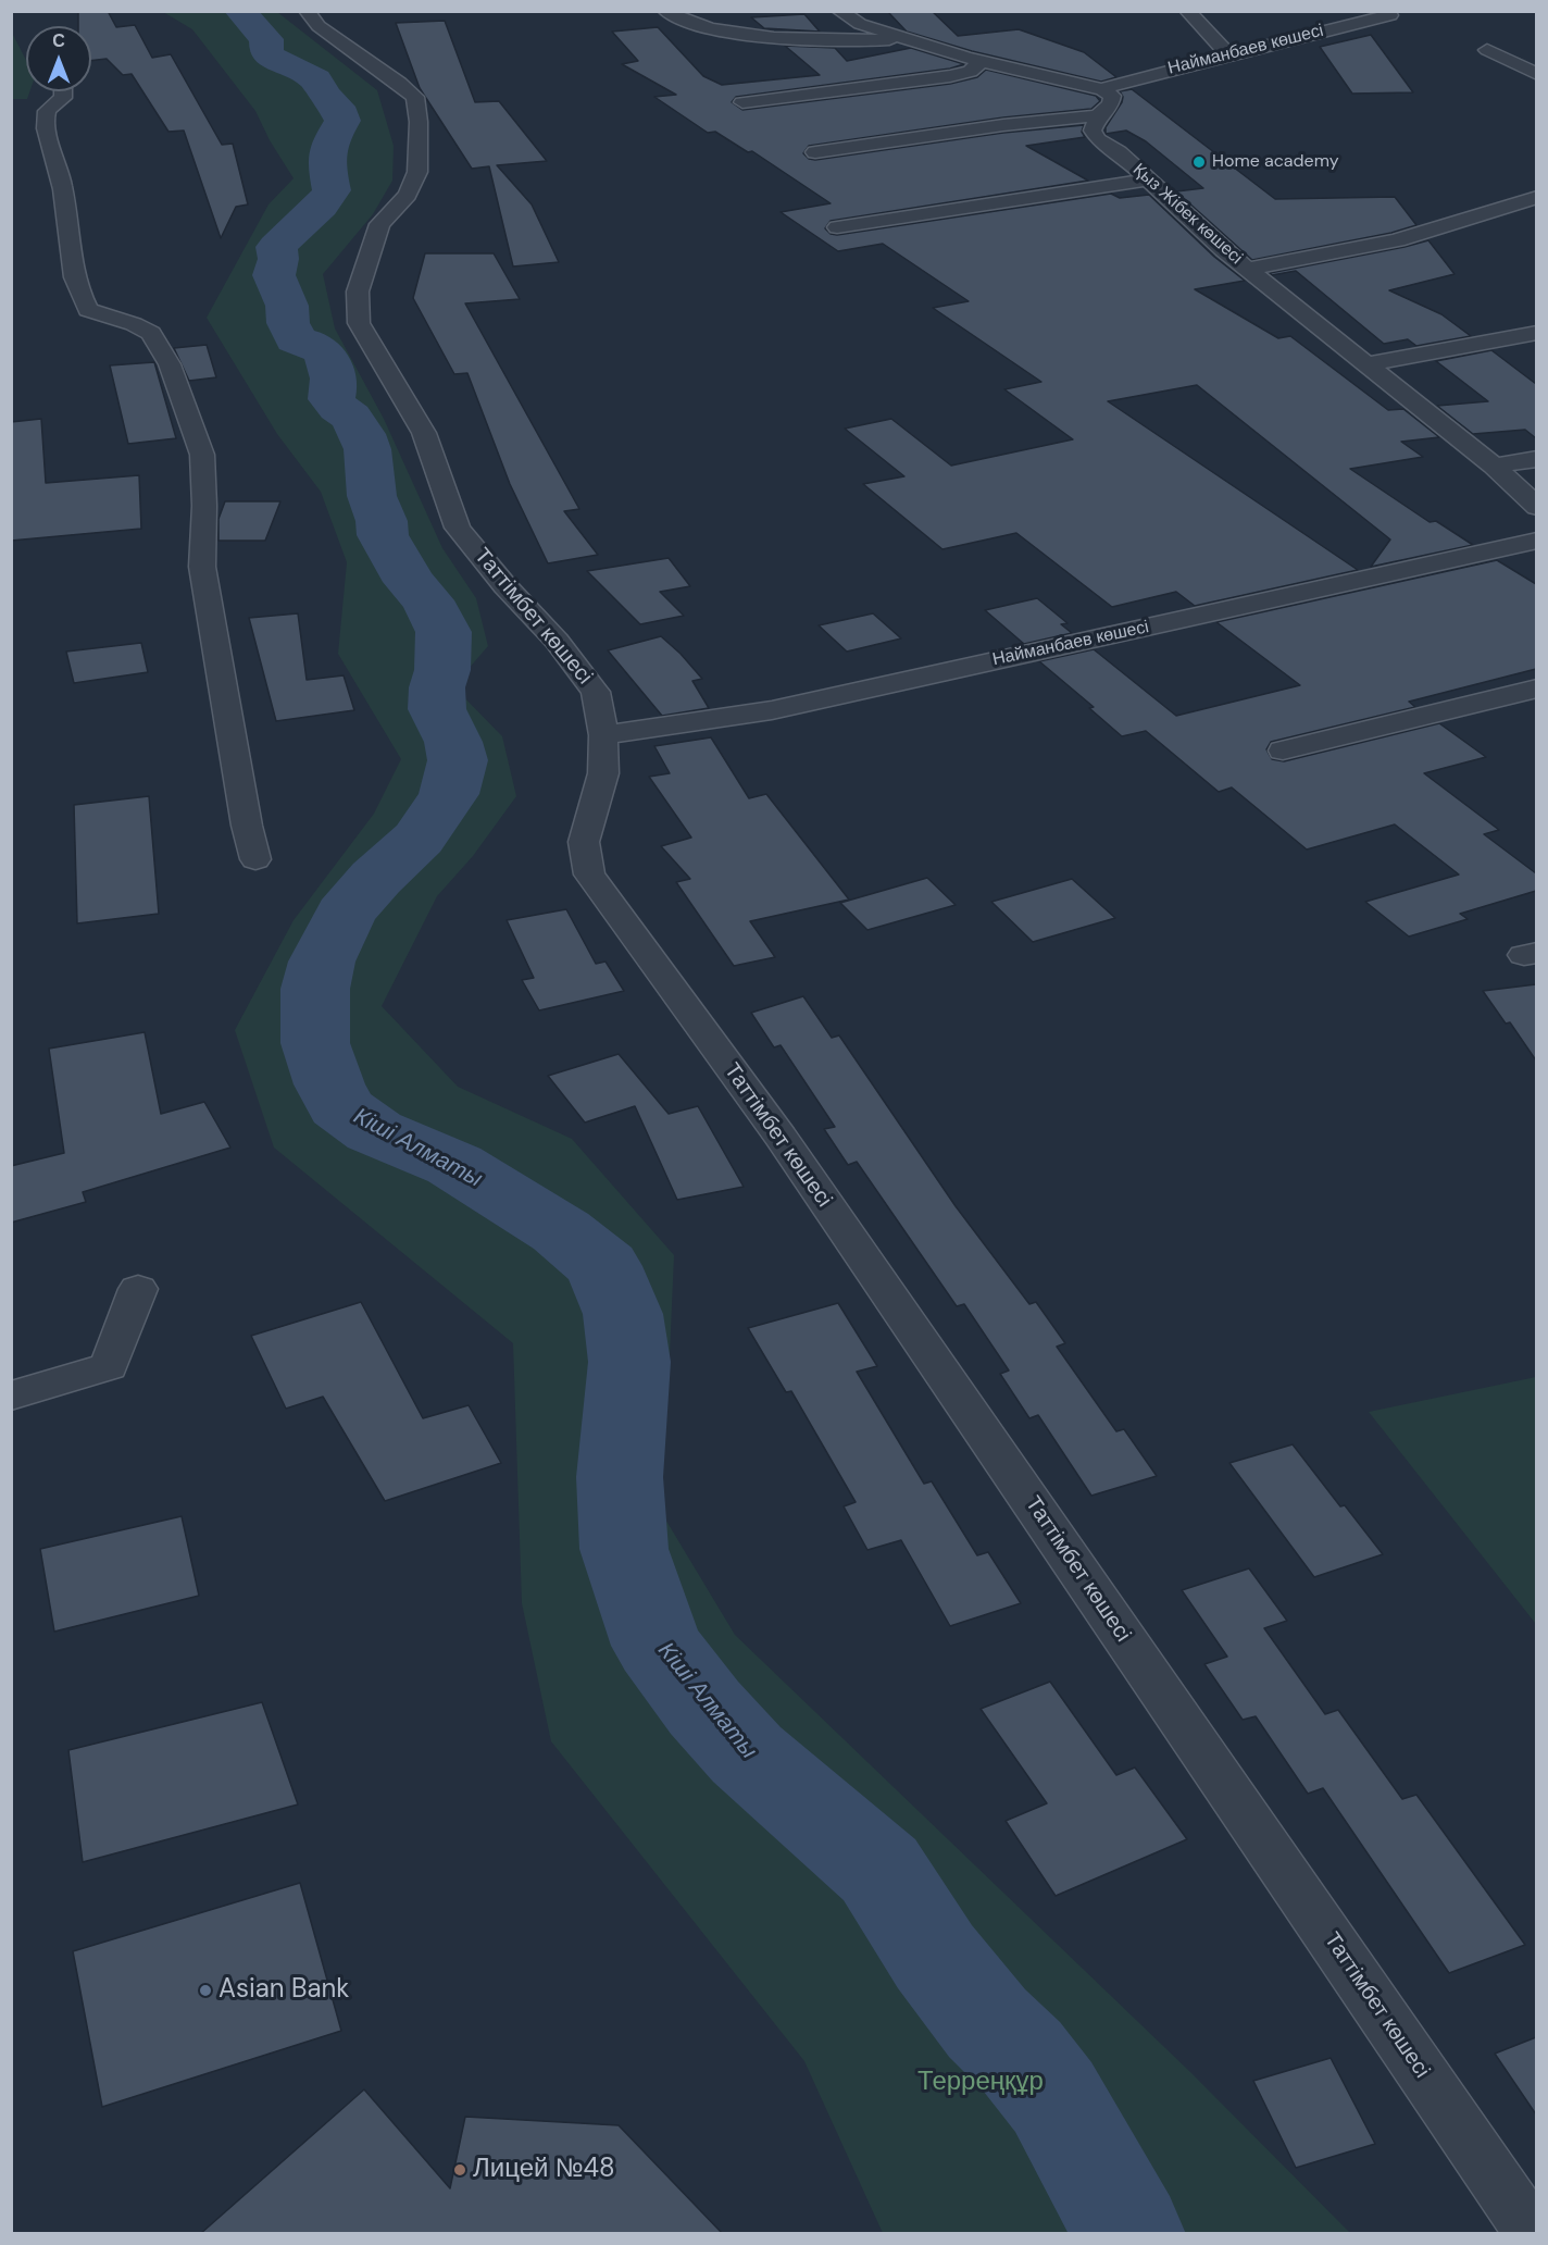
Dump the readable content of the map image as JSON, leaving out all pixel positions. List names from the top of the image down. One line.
{"streets":{"street":["Найманбаев көшесі","Қыз Жібек көшесі","Таттімбет көшесі"]},"crossings":[["Найманбаев көшесі","Қыз Жібек көшесі"],["Найманбаев көшесі","Таттімбет көшесі"]],"water":["Кіші Алматы"],"parks":["Терреңқұр"],"places":["Home academy","Asian Bank","Лицей №48"],"north":"top"}
